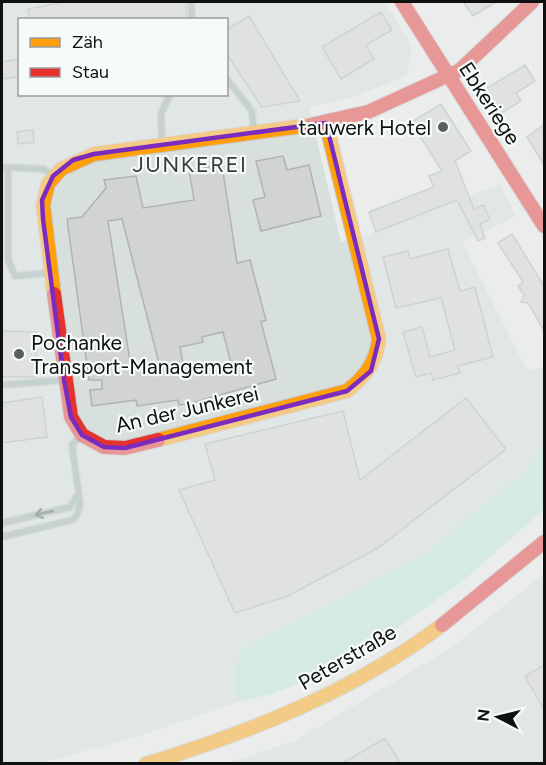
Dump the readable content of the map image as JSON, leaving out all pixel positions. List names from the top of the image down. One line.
{"streets":{"street":["Ebkeriege","An der Junkerei","Peterstraße"]},"districts":["JUNKEREI"],"places":["tauwerk Hotel","Pochanke Transport-Management"],"legend":["Zäh","Stau"],"north":"left"}
